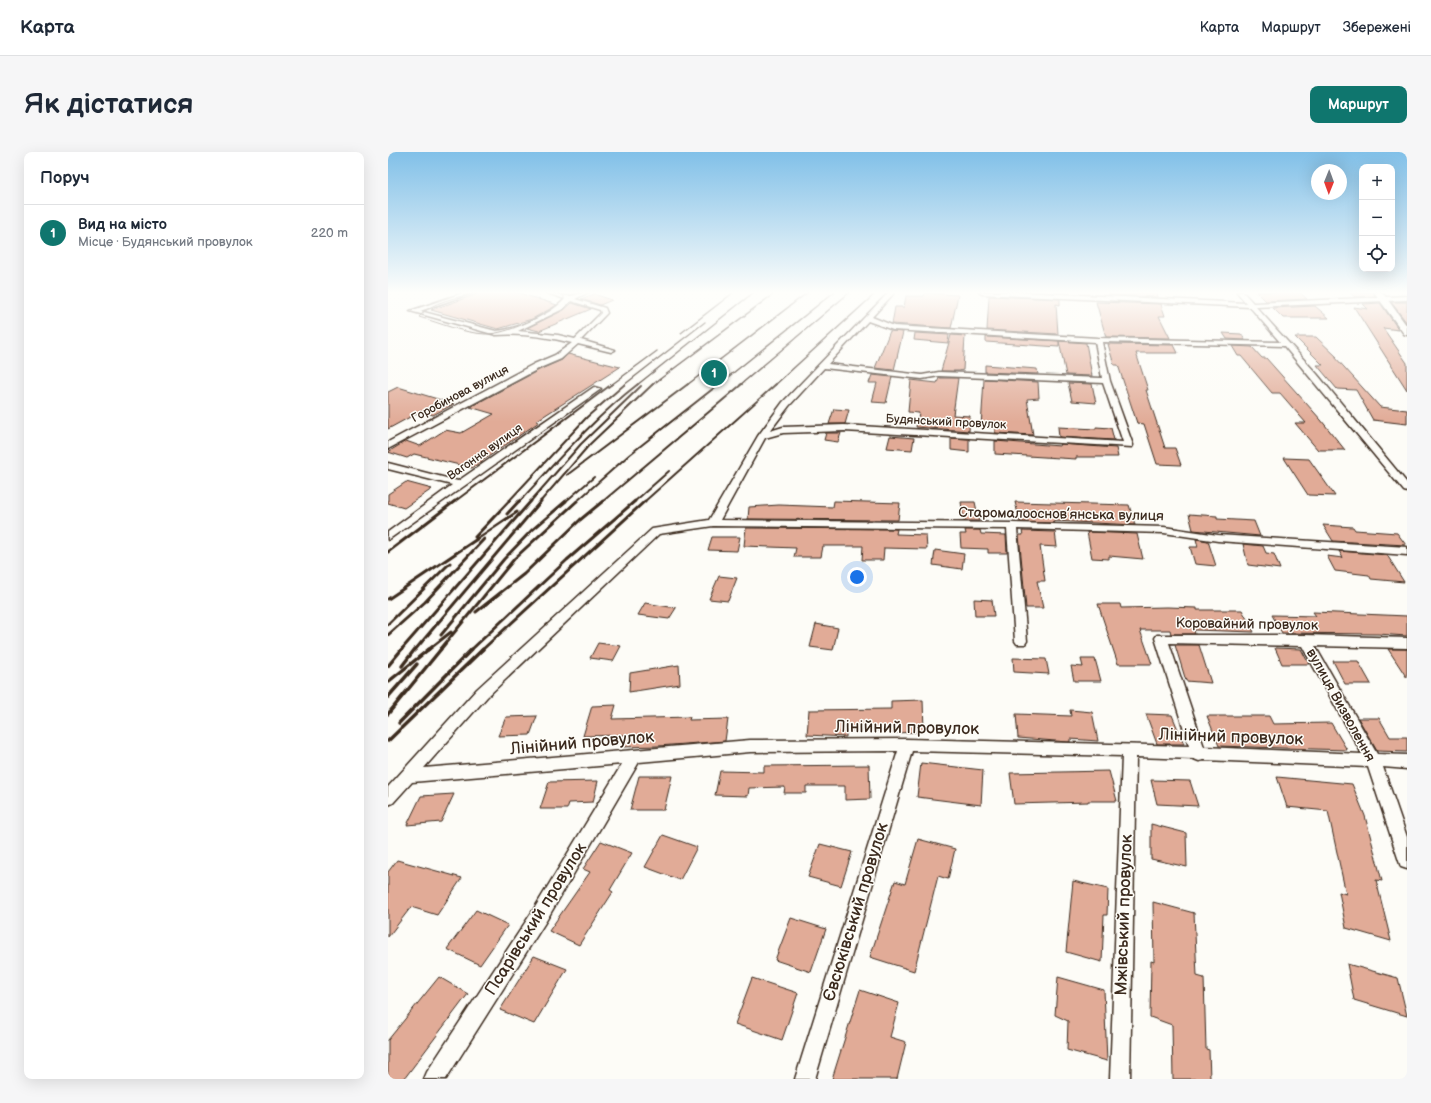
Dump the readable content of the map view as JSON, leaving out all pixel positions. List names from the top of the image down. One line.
{"streets":{"street":["Горобинова вулиця","Будянський провулок","Вагонна вулиця","Старомалооснов’янська вулиця","Коровайний провулок","вулиця Визволення","Лінійний провулок","Євсюківський провулок","Мжівський провулок","Псарівський провулок"]},"crossings":[["Старомалооснов’янська вулиця","Лінійний провулок"],["Коровайний провулок","вулиця Визволення"],["Коровайний провулок","Лінійний провулок"],["вулиця Визволення","Лінійний провулок"],["Лінійний провулок","Євсюківський провулок"],["Лінійний провулок","Мжівський провулок"],["Лінійний провулок","Псарівський провулок"]],"north":"bottom","page":{"header":"Карта","nav":["Карта","Маршрут","Збережені"],"buttons":"Маршрут","title":"Як дістатися","heading":"Поруч","map_buttons":["+","−"],"list":[{"mark":"1","name":"Вид на місто","note":"Місце · Будянський провулок","value":"220 m"}],"pins":"1"}}
